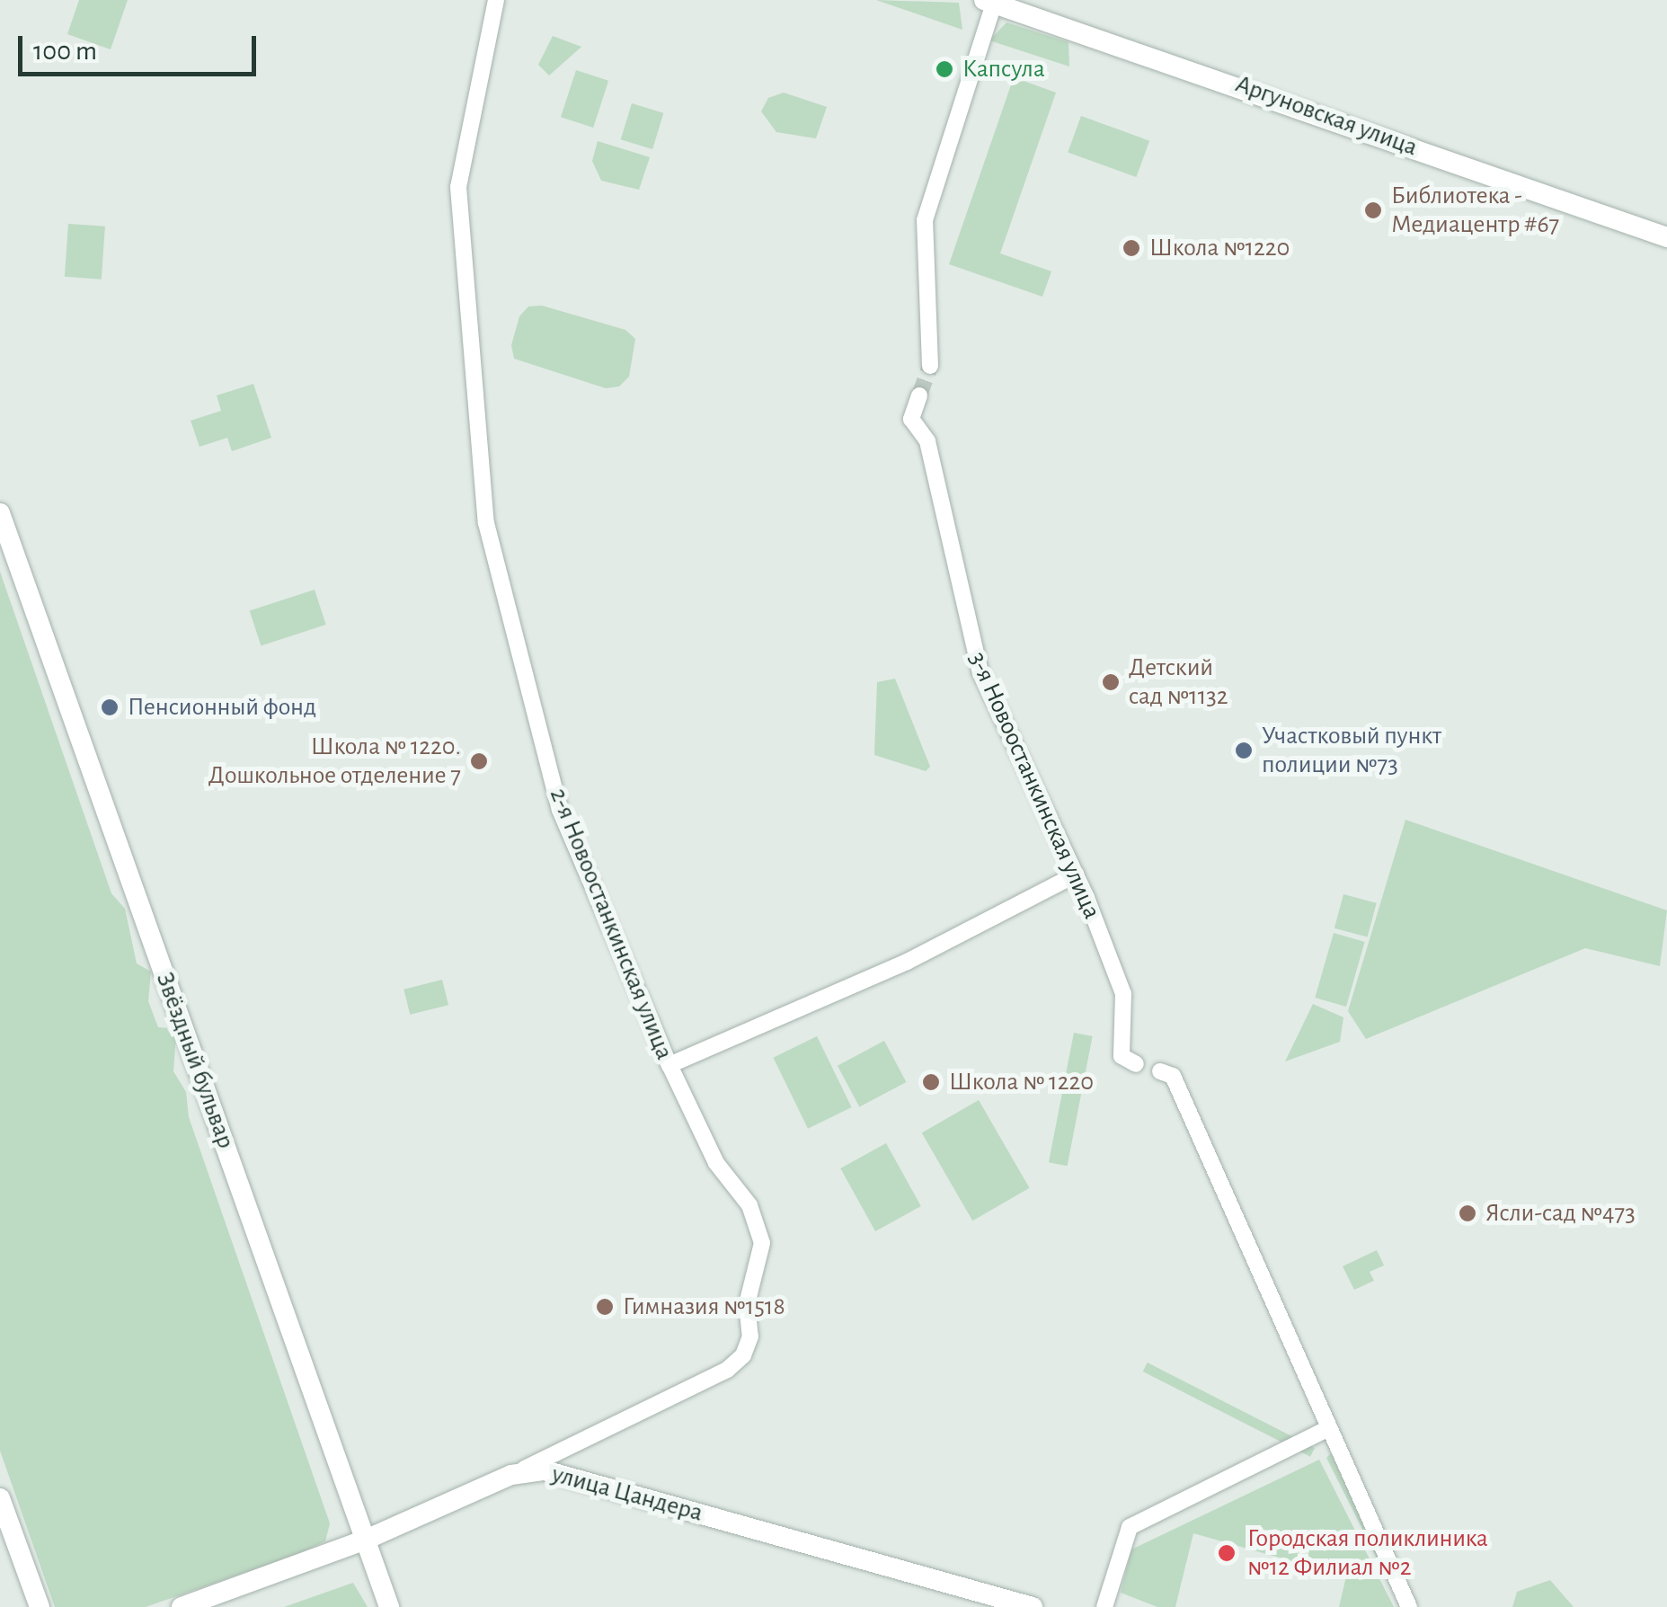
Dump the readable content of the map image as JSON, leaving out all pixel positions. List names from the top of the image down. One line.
{"streets":{"street":["Аргуновская улица","3-я Новоостанкинская улица","2-я Новоостанкинская улица","Звёздный бульвар","улица Цандера"]},"crossings":[["2-я Новоостанкинская улица","улица Цандера"],["Звёздный бульвар","улица Цандера"]],"places":["Капсула","Библиотека - Медиацентр #67","Школа №1220","Детский сад №1132","Пенсионный фонд","Участковый пункт полиции №73","Школа № 1220. Дошкольное отделение 7","Школа № 1220","Ясли-сад №473","Гимназия №1518","Городская поликлиника №12 Филиал №2"],"scale_bar":"100 m"}
